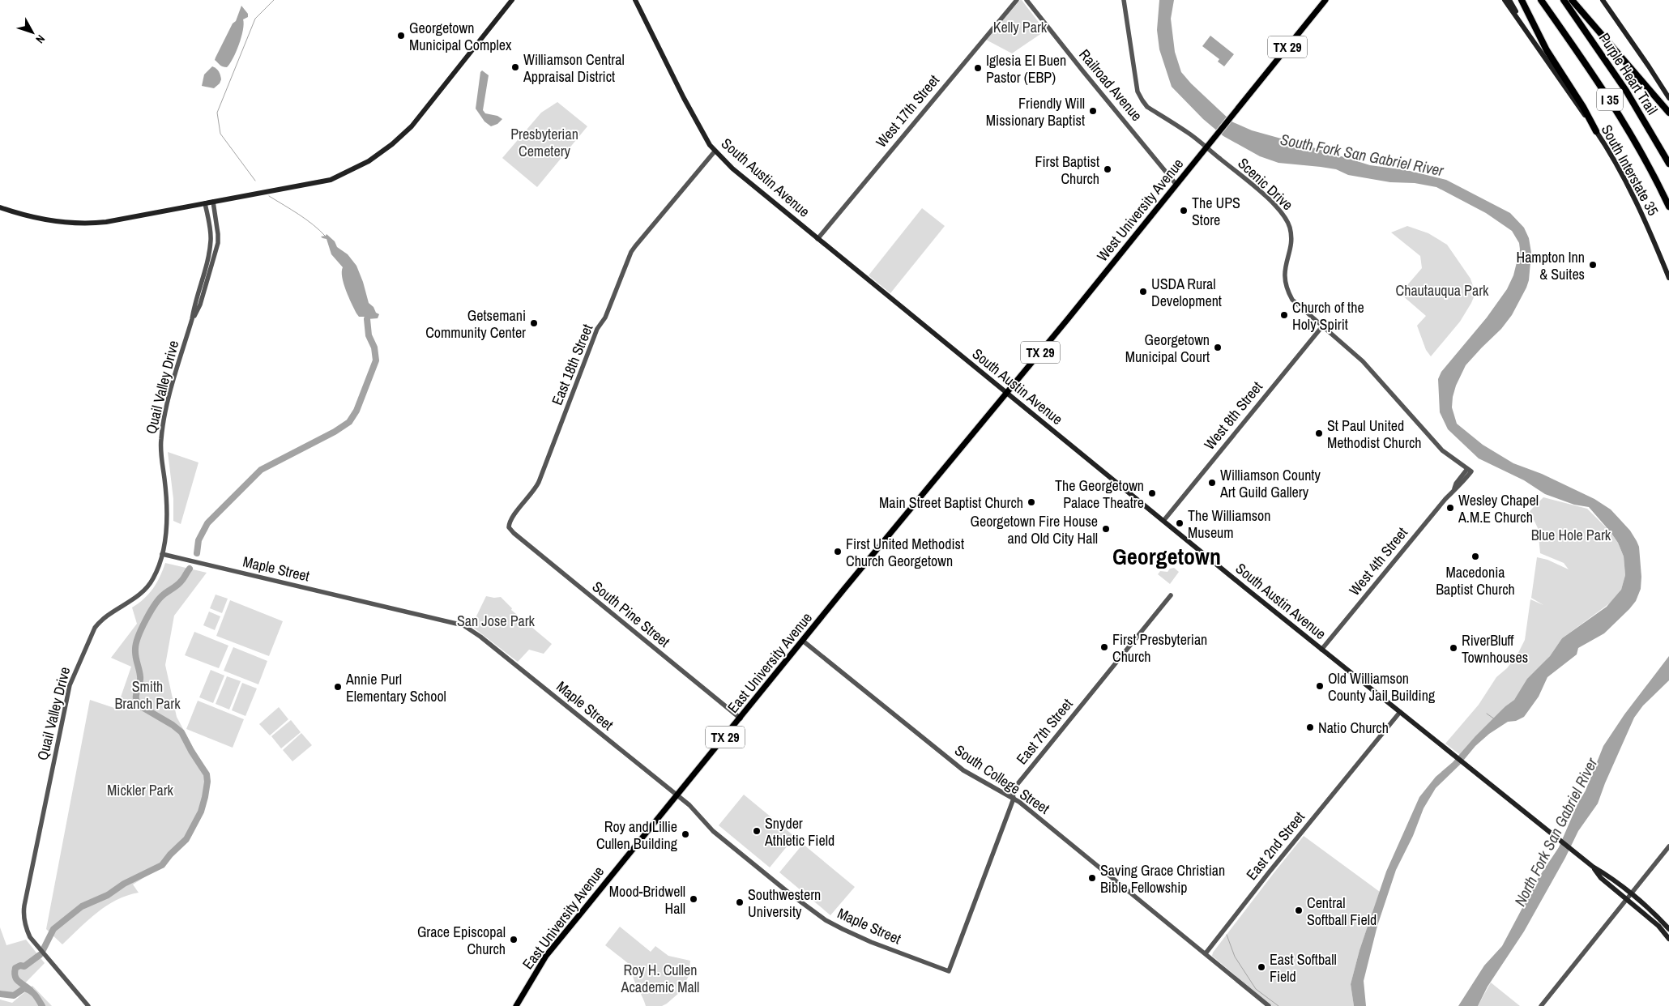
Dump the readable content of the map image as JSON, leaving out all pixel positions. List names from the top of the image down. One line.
{"streets":{"highway":["Purple Heart Trail","I 35"],"main road":["TX 29","South Interstate 35","South Austin Avenue","West University Avenue","East University Avenue"],"street":["Railroad Avenue","West 17th Street","Scenic Drive","East 18th Street","Quail Valley Drive","West 8th Street","West 4th Street","Maple Street","South Pine Street","East 7th Street","South College Street","East 2nd Street"]},"crossings":[["Railroad Avenue","West University Avenue"],["West 17th Street","South Austin Avenue"],["South Austin Avenue","West University Avenue"],["South Austin Avenue","East 18th Street"],["South Austin Avenue","West 8th Street"],["South Austin Avenue","West 4th Street"],["South Austin Avenue","East 2nd Street"],["Scenic Drive","West University Avenue"],["Scenic Drive","West 8th Street"],["Scenic Drive","West 4th Street"],["West University Avenue","East University Avenue"],["East 18th Street","South Pine Street"],["Quail Valley Drive","Maple Street"],["Maple Street","East University Avenue"],["Maple Street","East 7th Street"],["South Pine Street","East University Avenue"],["East University Avenue","South College Street"],["East 7th Street","South College Street"],["South College Street","East 2nd Street"]],"districts":["Georgetown"],"water":["South Fork San Gabriel River","North Fork San Gabriel River"],"parks":["Kelly Park","Presbyterian Cemetery","Chautauqua Park","Blue Hole Park","San Jose Park","Smith Branch Park","Mickler Park","Roy H. Cullen Academic Mall"],"places":["Georgetown Municipal Complex","Williamson Central Appraisal District","Iglesia El Buen Pastor (EBP)","Friendly Will Missionary Baptist","First Baptist Church","The UPS Store","Hampton Inn & Suites","USDA Rural Development","Church of the Holy Spirit","Getsemani Community Center","Georgetown Municipal Court","St Paul United Methodist Church","Williamson County Art Guild Gallery","The Georgetown Palace Theatre","Main Street Baptist Church","Wesley Chapel A.M.E Church","The Williamson Museum","Georgetown Fire House and Old City Hall","First United Methodist Church Georgetown","Macedonia Baptist Church","First Presbyterian Church","RiverBluff Townhouses","Old Williamson County Jail Building","Annie Purl Elementary School","Natio Church","Snyder Athletic Field","Roy and Lillie Cullen Building","Saving Grace Christian Bible Fellowship","Mood-Bridwell Hall","Southwestern University","Central Softball Field","Grace Episcopal Church","East Softball Field"],"north":"bottom right"}
